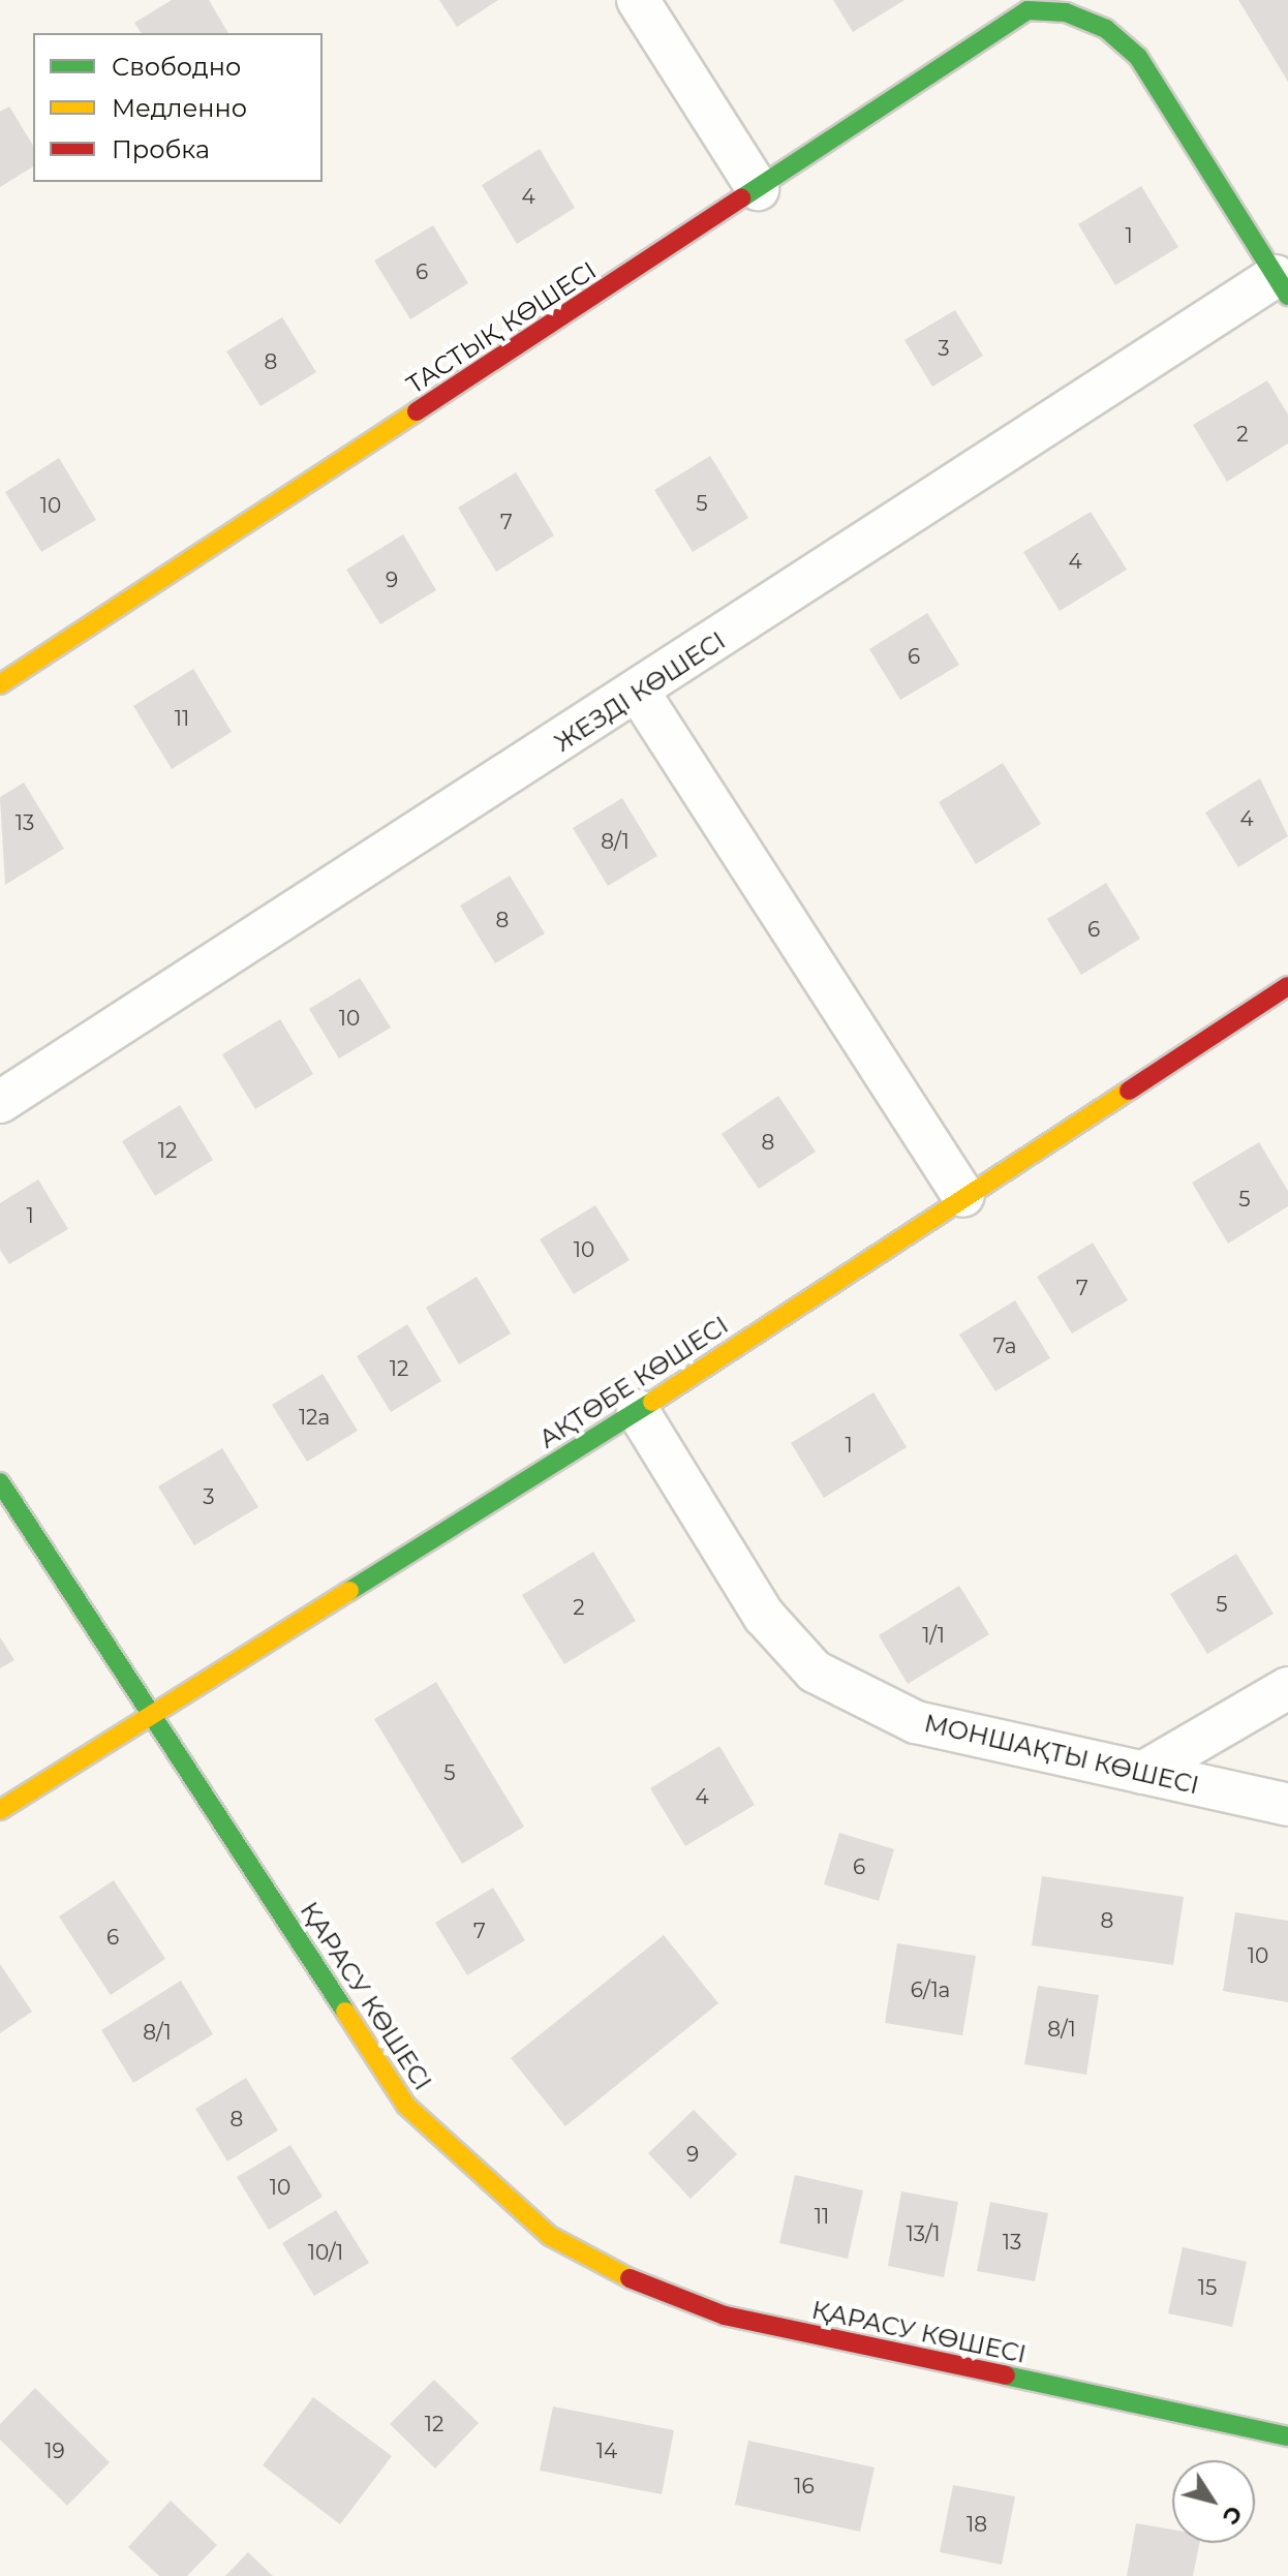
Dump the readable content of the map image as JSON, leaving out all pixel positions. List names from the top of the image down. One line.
{"streets":{"street":["ТАСТЫҚ КӨШЕСІ","ЖЕЗДІ КӨШЕСІ","АҚТӨБЕ КӨШЕСІ","МОНШАҚТЫ КӨШЕСІ","ҚАРАСУ КӨШЕСІ"]},"crossings":[["ТАСТЫҚ КӨШЕСІ","ЖЕЗДІ КӨШЕСІ"],["АҚТӨБЕ КӨШЕСІ","МОНШАҚТЫ КӨШЕСІ"],["АҚТӨБЕ КӨШЕСІ","ҚАРАСУ КӨШЕСІ"]],"house_numbers":["4","1","6","3","8","2","5","10","7","4","9","6","11","4","13","8/1","8","6","10","8","12","5","1","10","7","7а","12","12а","1","3","5","2","1/1","5","4","6","8","7","6","10","6/1а","8/1","8/1","8","9","10","11","13/1","13","10/1","15","12","19","14","16","18"],"legend":["Свободно","Медленно","Пробка"],"north":"bottom right"}
